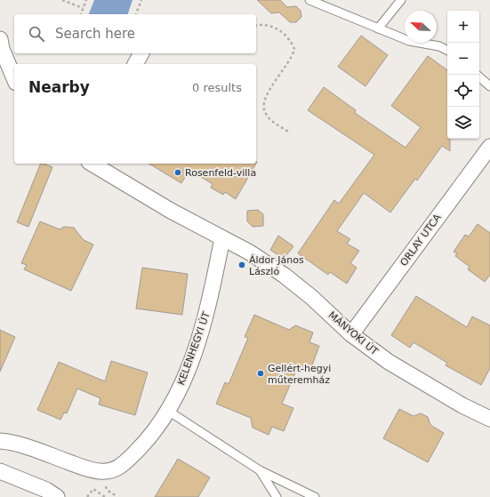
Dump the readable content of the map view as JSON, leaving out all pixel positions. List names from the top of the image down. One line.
{"streets":{"street":["ORLAY UTCA","MÁNYOKI ÚT","KELENHEGYI ÚT"]},"crossings":[["ORLAY UTCA","MÁNYOKI ÚT"],["MÁNYOKI ÚT","KELENHEGYI ÚT"]],"places":["Rosenfeld-villa","Áldor János László","Gellért-hegyi műteremház"],"north":"top left","page":{"map_buttons":["+","−"],"search":"Search here","heading":["Nearby","0 results"]}}
